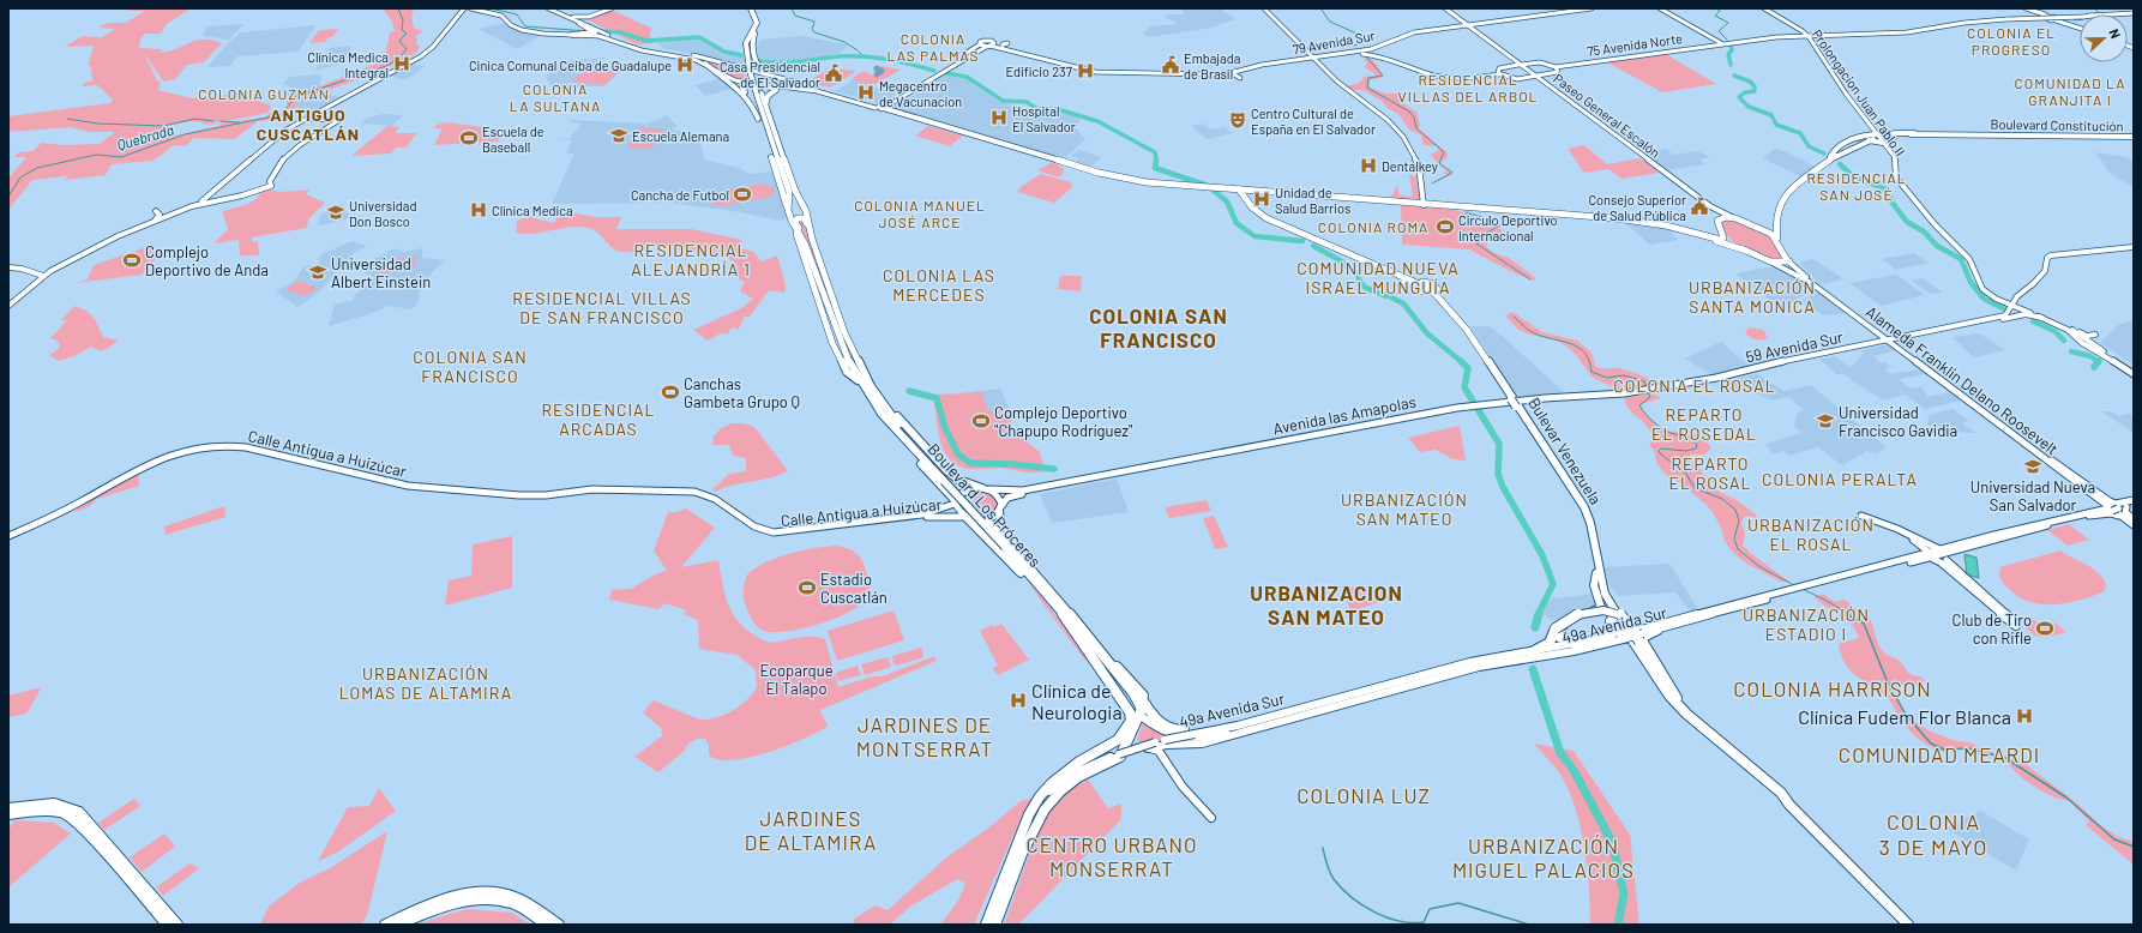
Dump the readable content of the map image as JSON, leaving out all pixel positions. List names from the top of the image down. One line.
{"streets":{"highway":["Boulevard Constitución","Bulevar Venezuela","Boulevard Los Próceres"],"main road":["79 Avenida Sur","75 Avenida Norte","Prolongacion Juan Pablo II","Paseo General Escalón","59 Avenida Sur","Alameda Franklin Delano Roosevelt","Avenida las Amapolas","Calle Antigua a Huizúcar","49a Avenida Sur"]},"crossings":[["79 Avenida Sur","Paseo General Escalón"],["75 Avenida Norte","Prolongacion Juan Pablo II"],["75 Avenida Norte","Paseo General Escalón"],["Prolongacion Juan Pablo II","Boulevard Constitución"],["59 Avenida Sur","Alameda Franklin Delano Roosevelt"],["59 Avenida Sur","Avenida las Amapolas"],["Avenida las Amapolas","Calle Antigua a Huizúcar"],["Boulevard Los Próceres","49a Avenida Sur"]],"districts":["COLONIA EL PROGRESO","COLONIA LAS PALMAS","RESIDENCIAL VILLAS DEL ARBOL","COMUNIDAD LA GRANJITA I","COLONIA LA SULTANA","COLONIA GUZMÁN","ANTIGUO CUSCATLÁN","RESIDENCIAL SAN JOSÉ","COLONIA MANUEL JOSÉ ARCE","COLONIA ROMA","RESIDENCIAL ALEJANDRÍA 1","COMUNIDAD NUEVA ISRAEL MUNGUÍA","COLONIA LAS MERCEDES","URBANIZACIÓN SANTA MONICA","RESIDENCIAL VILLAS DE SAN FRANCISCO","COLONIA SAN FRANCISCO","COLONIA SAN FRANCISCO","COLONIA EL ROSAL","RESIDENCIAL ARCADAS","REPARTO EL ROSEDAL","REPARTO EL ROSAL","COLONIA PERALTA","URBANIZACIÓN SAN MATEO","URBANIZACIÓN EL ROSAL","URBANIZACION SAN MATEO","URBANIZACIÓN ESTADIO I","URBANIZACIÓN LOMAS DE ALTAMIRA","COLONIA HARRISON","JARDINES DE MONTSERRAT","COMUNIDAD MEARDI","COLONIA LUZ","JARDINES DE ALTAMIRA","COLONIA 3 DE MAYO","CENTRO URBANO MONSERRAT","URBANIZACIÓN MIGUEL PALACIOS"],"water":["Quebrada"],"parks":["Ecoparque El Talapo"],"places":{"hospital":["Clínica Medica Integral","Cinica Comunal Ceiba de Guadalupe","Edificio 237","Megacentro de Vacunacion","Hospital El Salvador","Dentalkey","Unidad de Salud Barrios","Clínica Medica","Clínica de Neurologia","Clínica Fudem Flor Blanca"],"public building":["Embajada de Brasil","Casa Presidencial de El Salvador","Consejo Superior de Salud Pública"],"theatre":["Centro Cultural de España en El Salvador"],"school or university":["Escuela Alemana","Universidad Don Bosco","Universidad Albert Einstein","Universidad Francisco Gavidia","Universidad Nueva San Salvador"],"sports":["Escuela de Baseball","Cancha de Futbol","Circulo Deportivo Internacional","Complejo Deportivo de Anda","Canchas Gambeta Grupo Q","Complejo Deportivo \"Chapupo Rodríguez\"","Estadio Cuscatlán","Club de Tiro con Rifle"]},"north":"right"}
